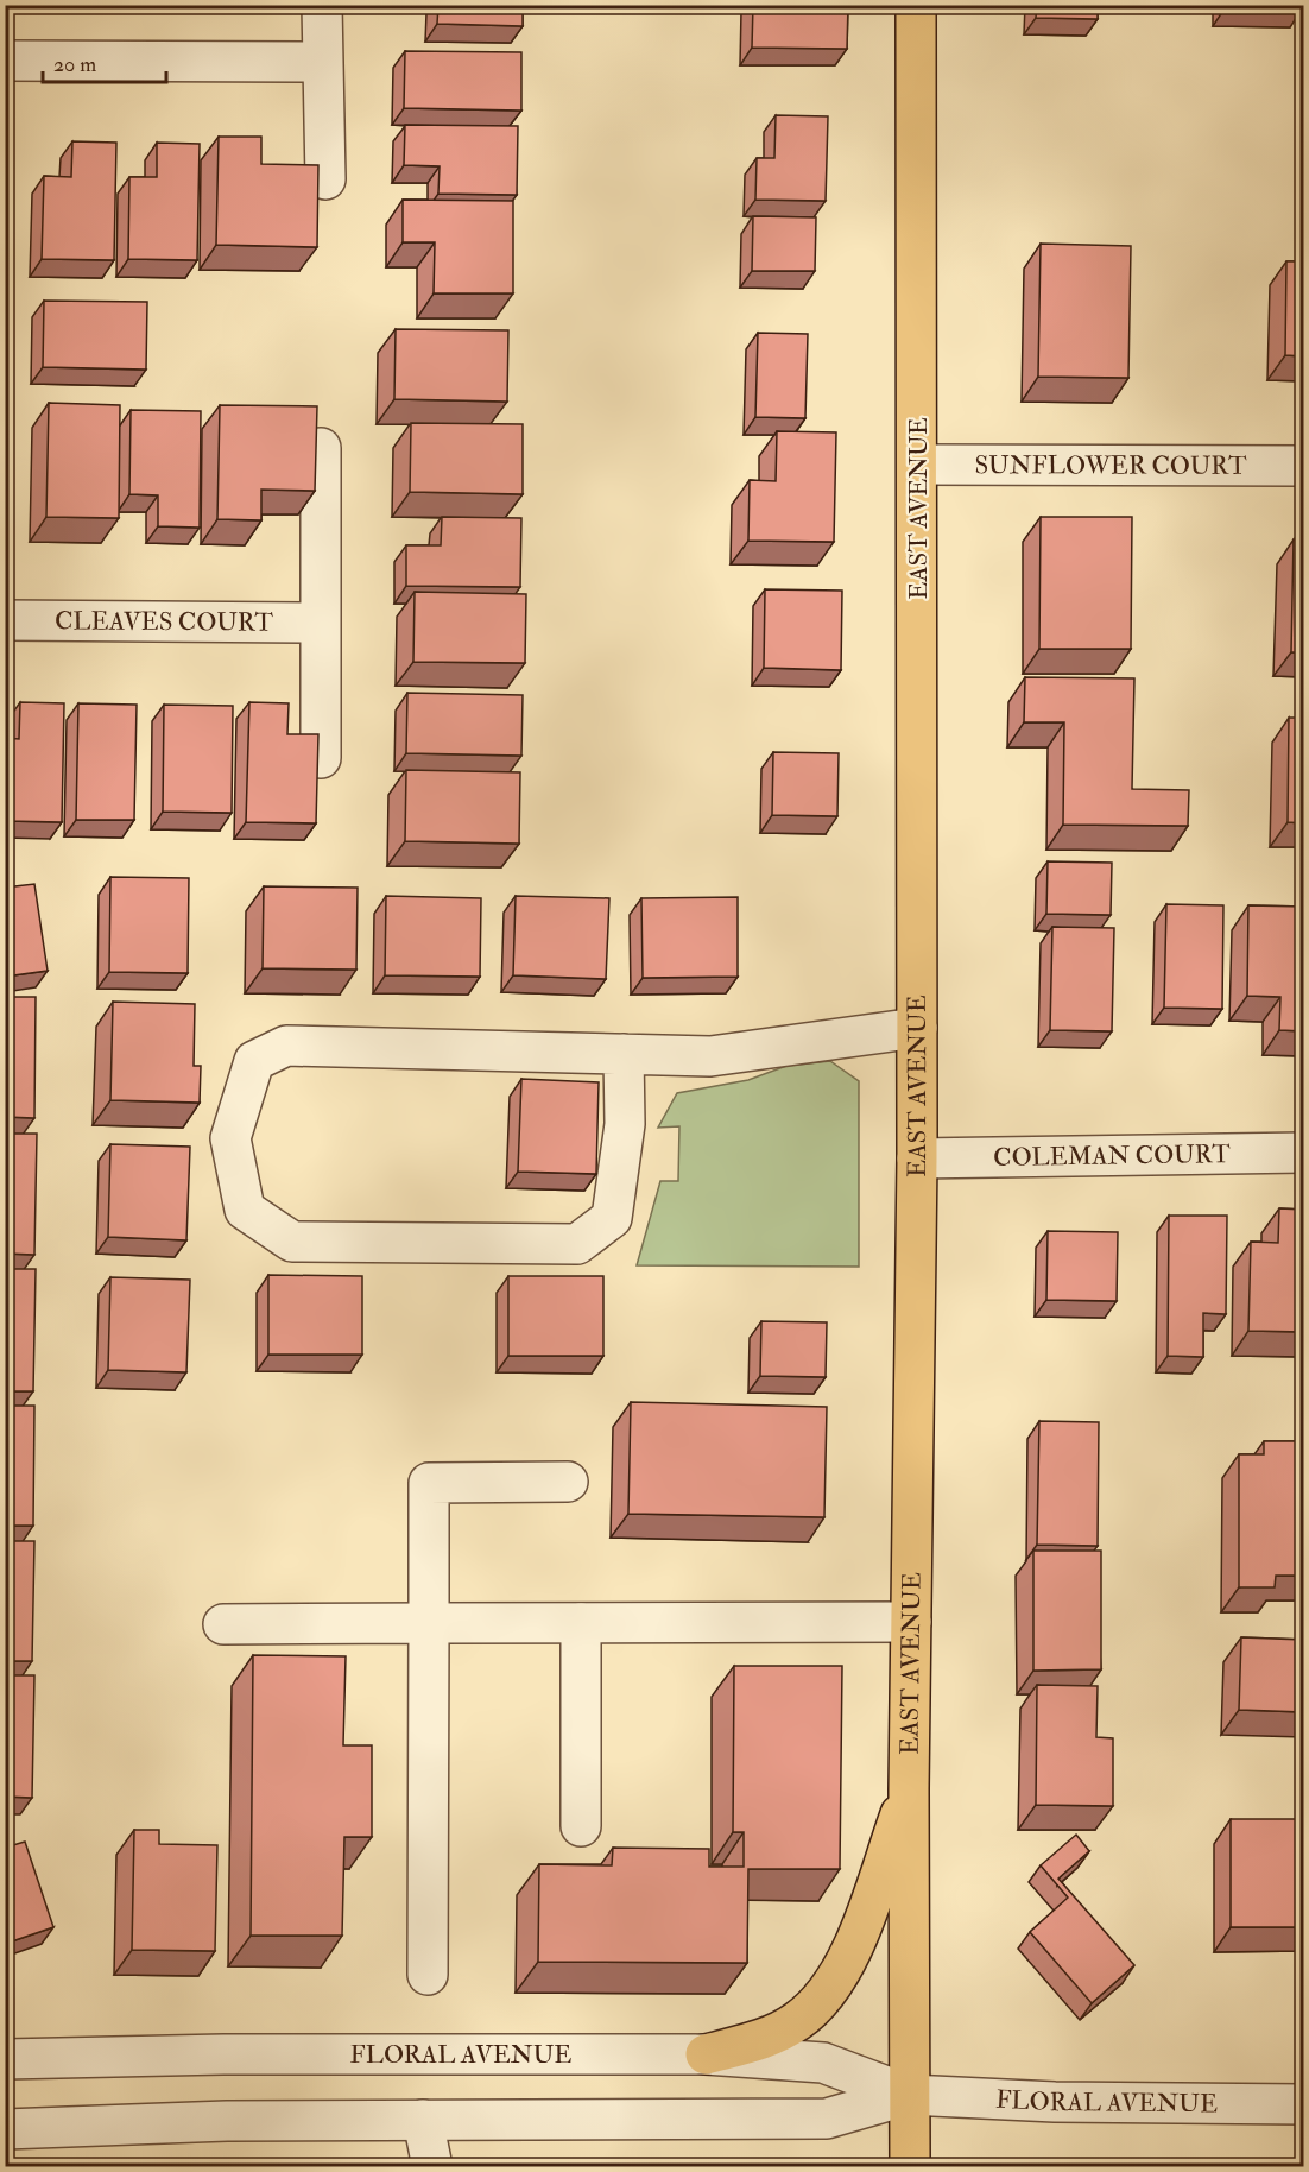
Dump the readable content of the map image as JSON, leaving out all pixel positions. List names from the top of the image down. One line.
{"streets":{"main road":["EAST AVENUE"],"street":["SUNFLOWER COURT","CLEAVES COURT","COLEMAN COURT","FLORAL AVENUE"]},"crossings":[["SUNFLOWER COURT","EAST AVENUE"],["EAST AVENUE","COLEMAN COURT"],["EAST AVENUE","FLORAL AVENUE"]],"scale_bar":"20 m"}
